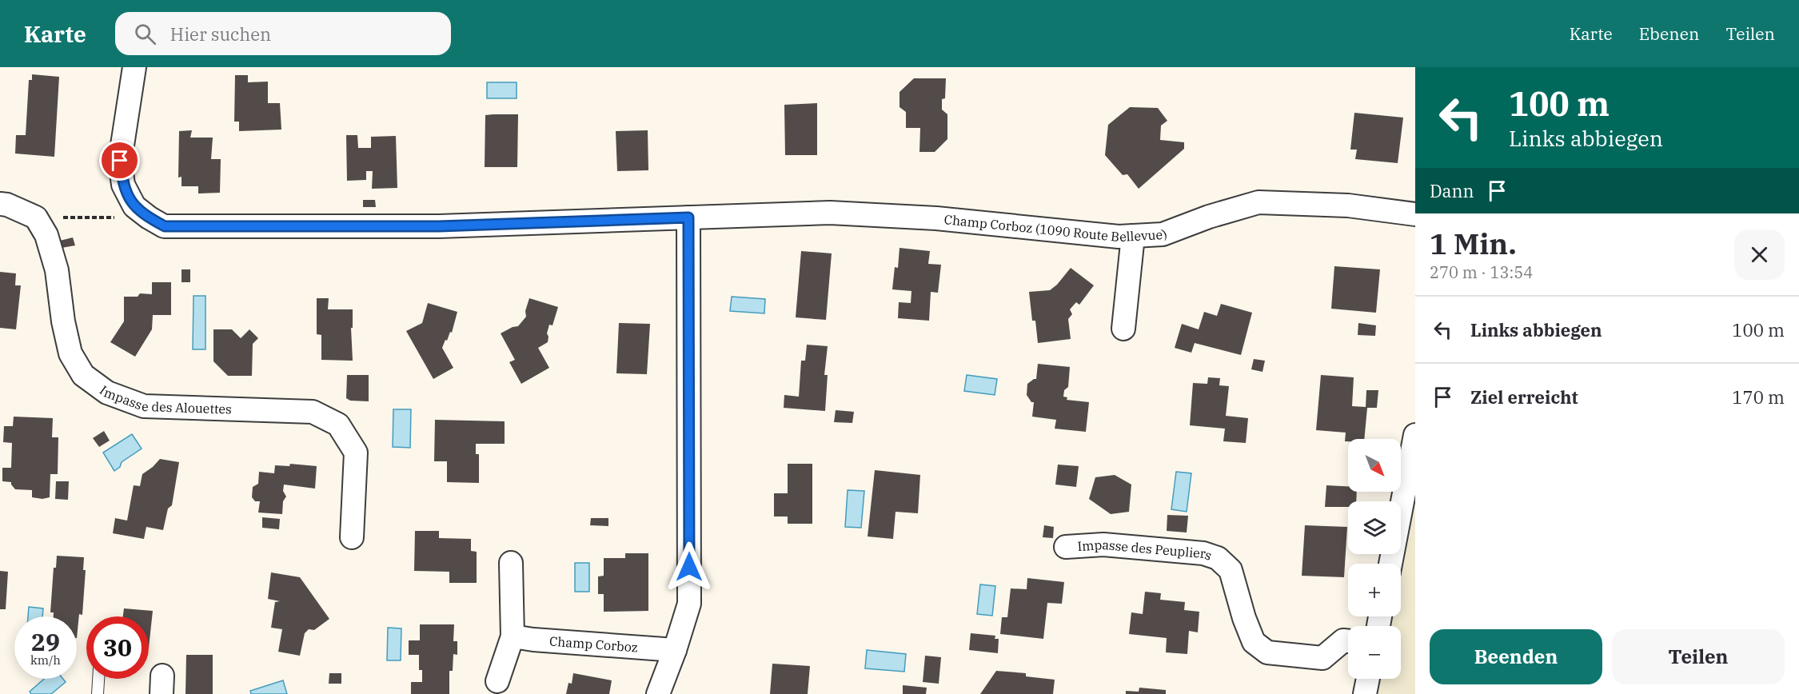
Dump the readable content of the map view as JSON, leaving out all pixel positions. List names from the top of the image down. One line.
{"streets":{"street":["Champ Corboz (1090 Route Bellevue)","Impasse des Alouettes","Impasse des Peupliers","Champ Corboz"]},"north":"bottom right","page":{"header":"Karte","search":"Hier suchen","nav":["Karte","Ebenen","Teilen"],"turn":["100 m","Links abbiegen"],"then":"Dann","heading":["1 Min.","270 m · 13:54"],"list":[{"name":"Links abbiegen","value":"100 m"},{"name":"Ziel erreicht","value":"170 m"}],"map_buttons":["+","−"],"speed":"29 km/h","limit":"30","buttons":["Beenden","Teilen"]}}
